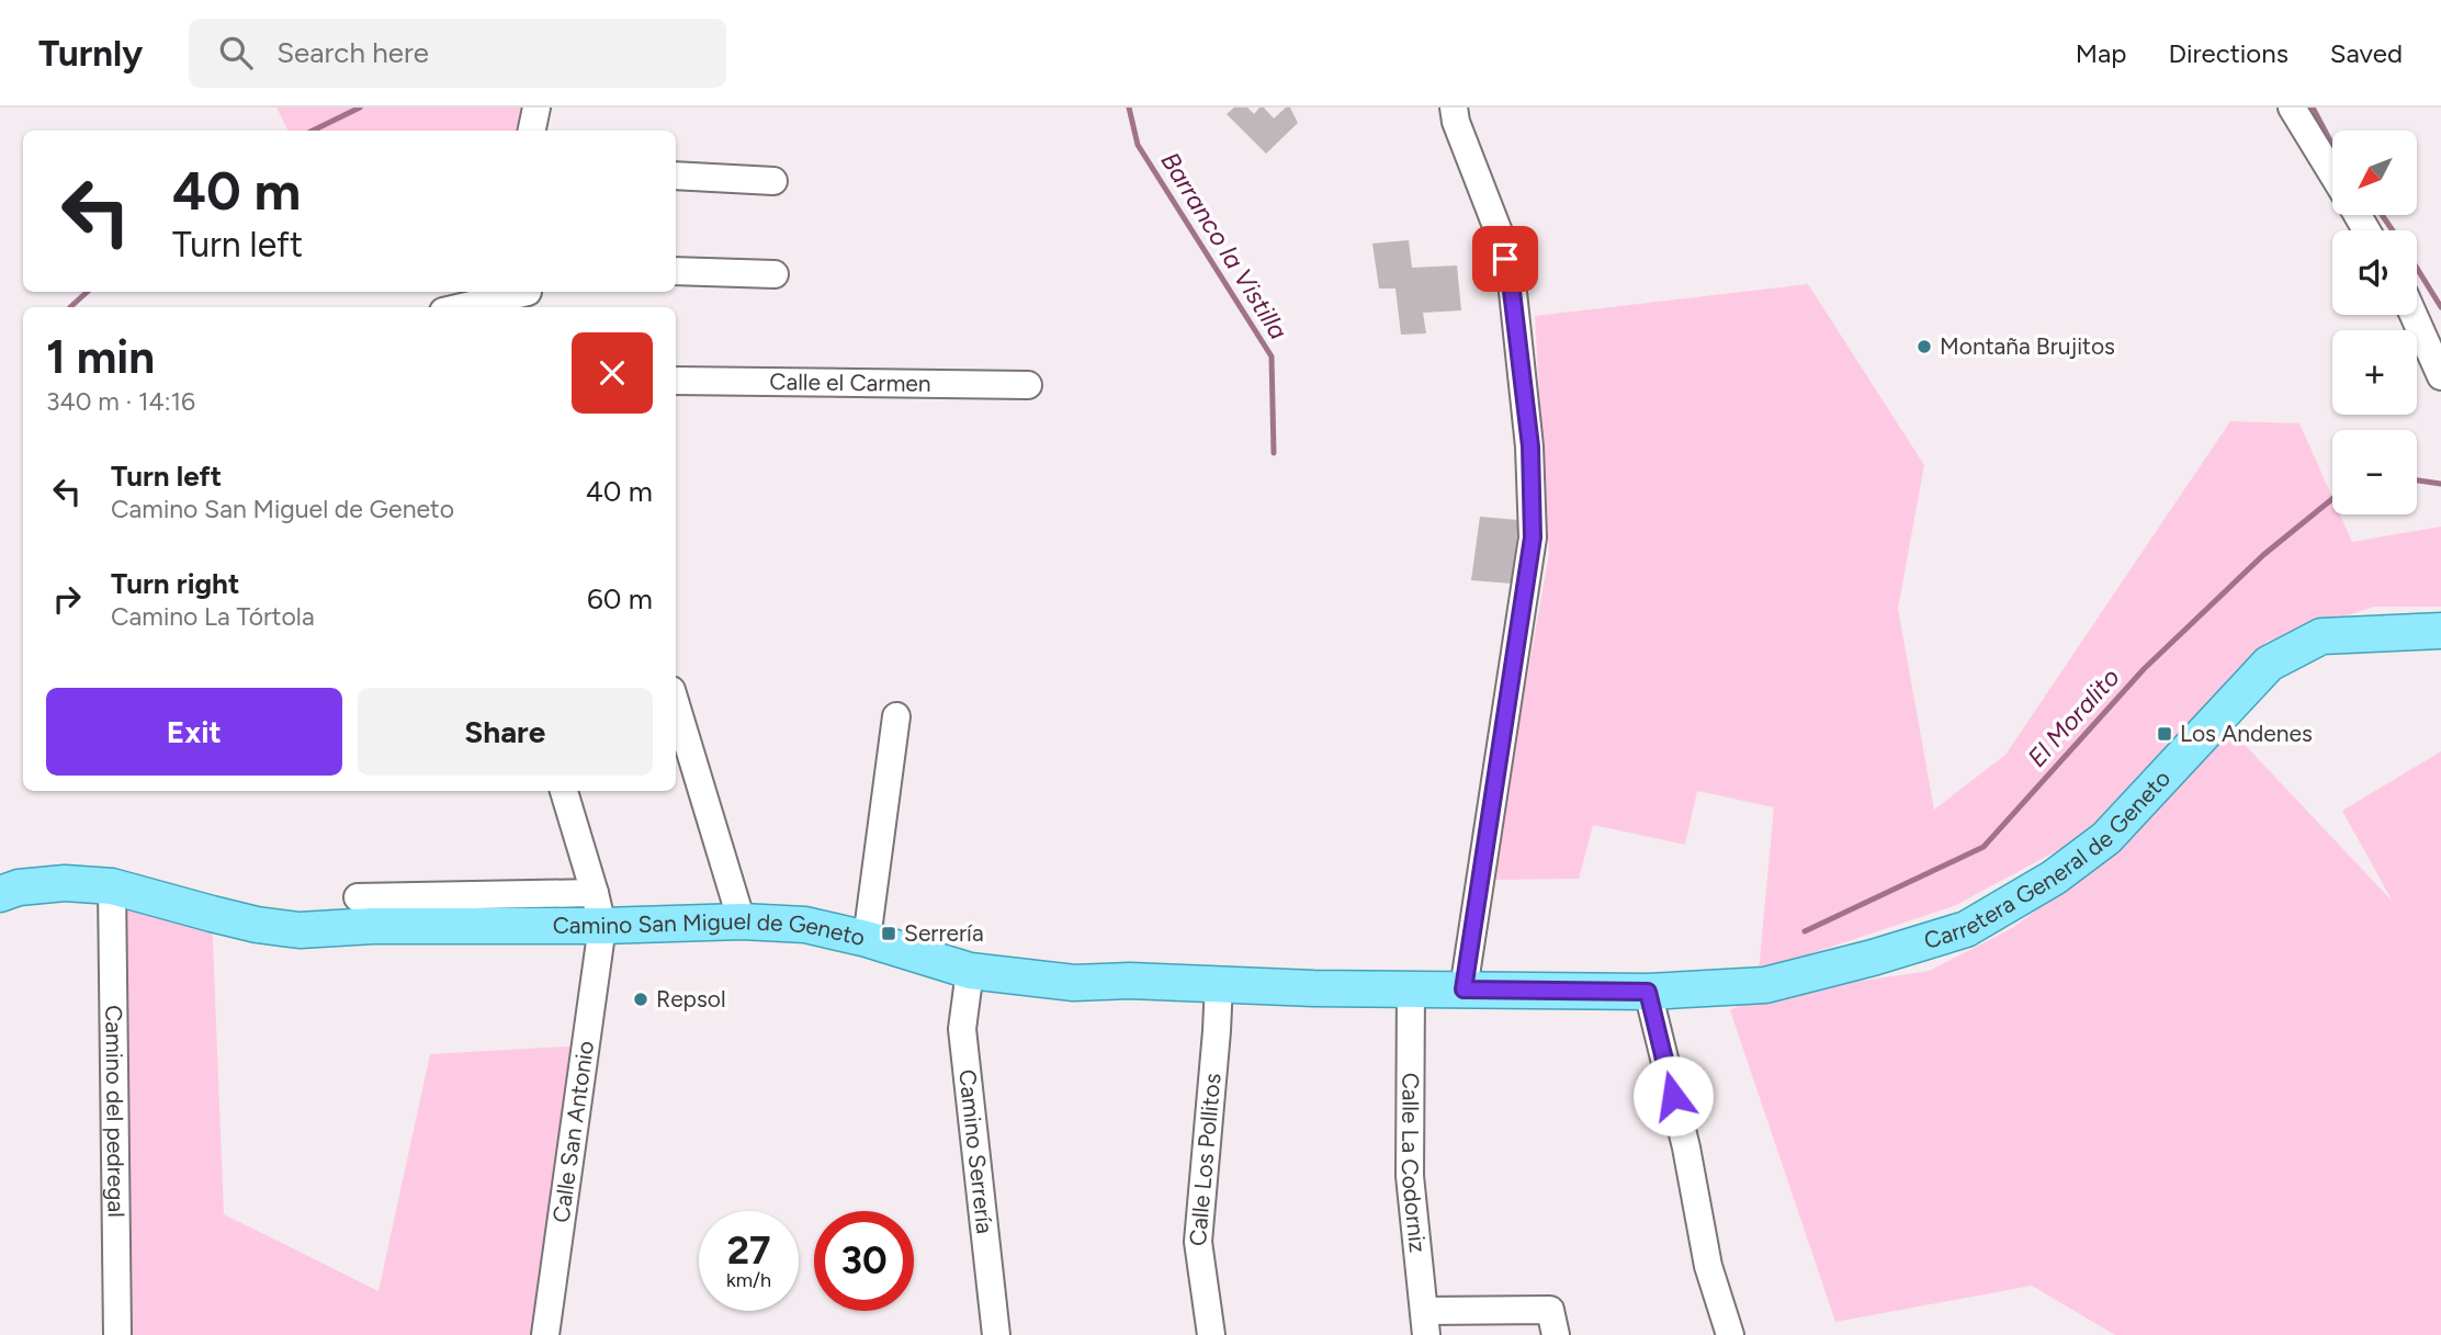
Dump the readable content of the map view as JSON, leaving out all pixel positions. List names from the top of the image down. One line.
{"streets":{"main road":["Carretera General de Geneto","Camino San Miguel de Geneto"],"street":["Calle el Carmen","Camino del pedregal","Calle San Antonio","Camino Serrería","Calle Los Pollitos","Calle La Codorniz"]},"crossings":[["Carretera General de Geneto","Camino San Miguel de Geneto"],["Camino San Miguel de Geneto","Camino del pedregal"],["Camino San Miguel de Geneto","Calle San Antonio"],["Camino San Miguel de Geneto","Camino Serrería"],["Camino San Miguel de Geneto","Calle Los Pollitos"],["Camino San Miguel de Geneto","Calle La Codorniz"]],"water":["Barranco la Vistilla","El Moralito"],"places":{"other":["Montaña Brujitos","Repsol"],"transit":["Los Andenes","Serrería"]},"north":"bottom left","page":{"header":"Turnly","search":"Search here","nav":["Map","Directions","Saved"],"map_buttons":["+","−"],"turn":["40 m","Turn left"],"heading":["1 min","340 m · 14:16"],"list":[{"name":"Turn left","note":"Camino San Miguel de Geneto","value":"40 m"},{"name":"Turn right","note":"Camino La Tórtola","value":"60 m"}],"buttons":["Exit","Share"],"speed":"27 km/h","limit":"30"}}
